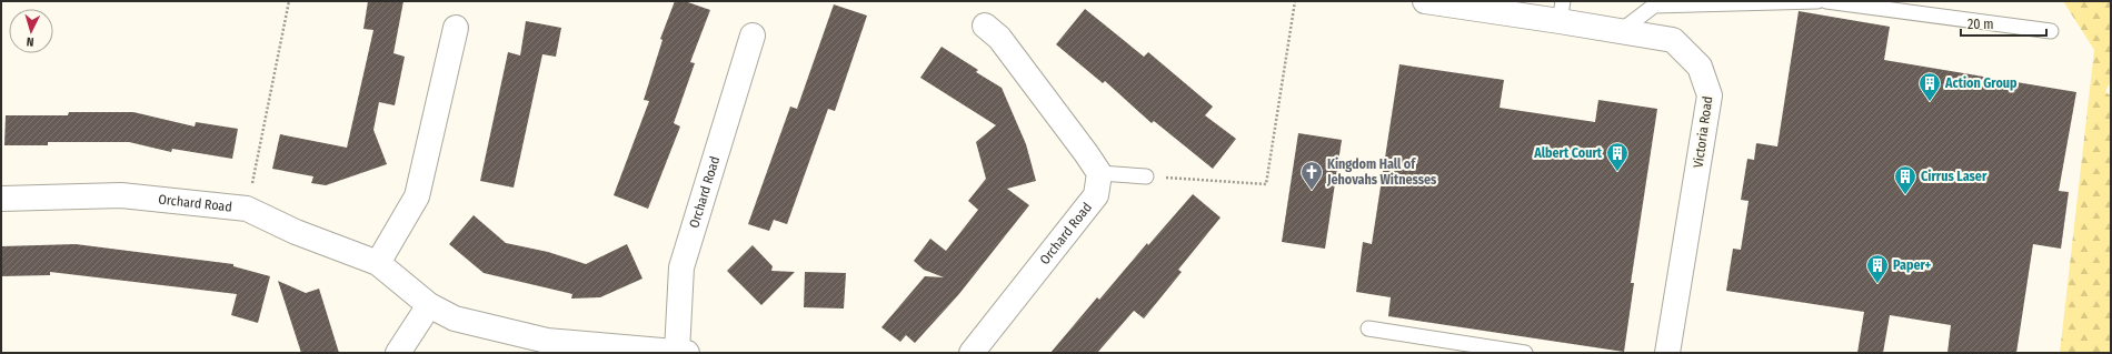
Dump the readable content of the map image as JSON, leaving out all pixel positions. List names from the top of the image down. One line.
{"streets":{"street":["Victoria Road","Orchard Road"]},"places":{"building":["Action Group","Albert Court","Cirrus Laser","Paper+"],"church":["Kingdom Hall of Jehovahs Witnesses"]},"scale_bar":"20 m","north":"bottom"}
